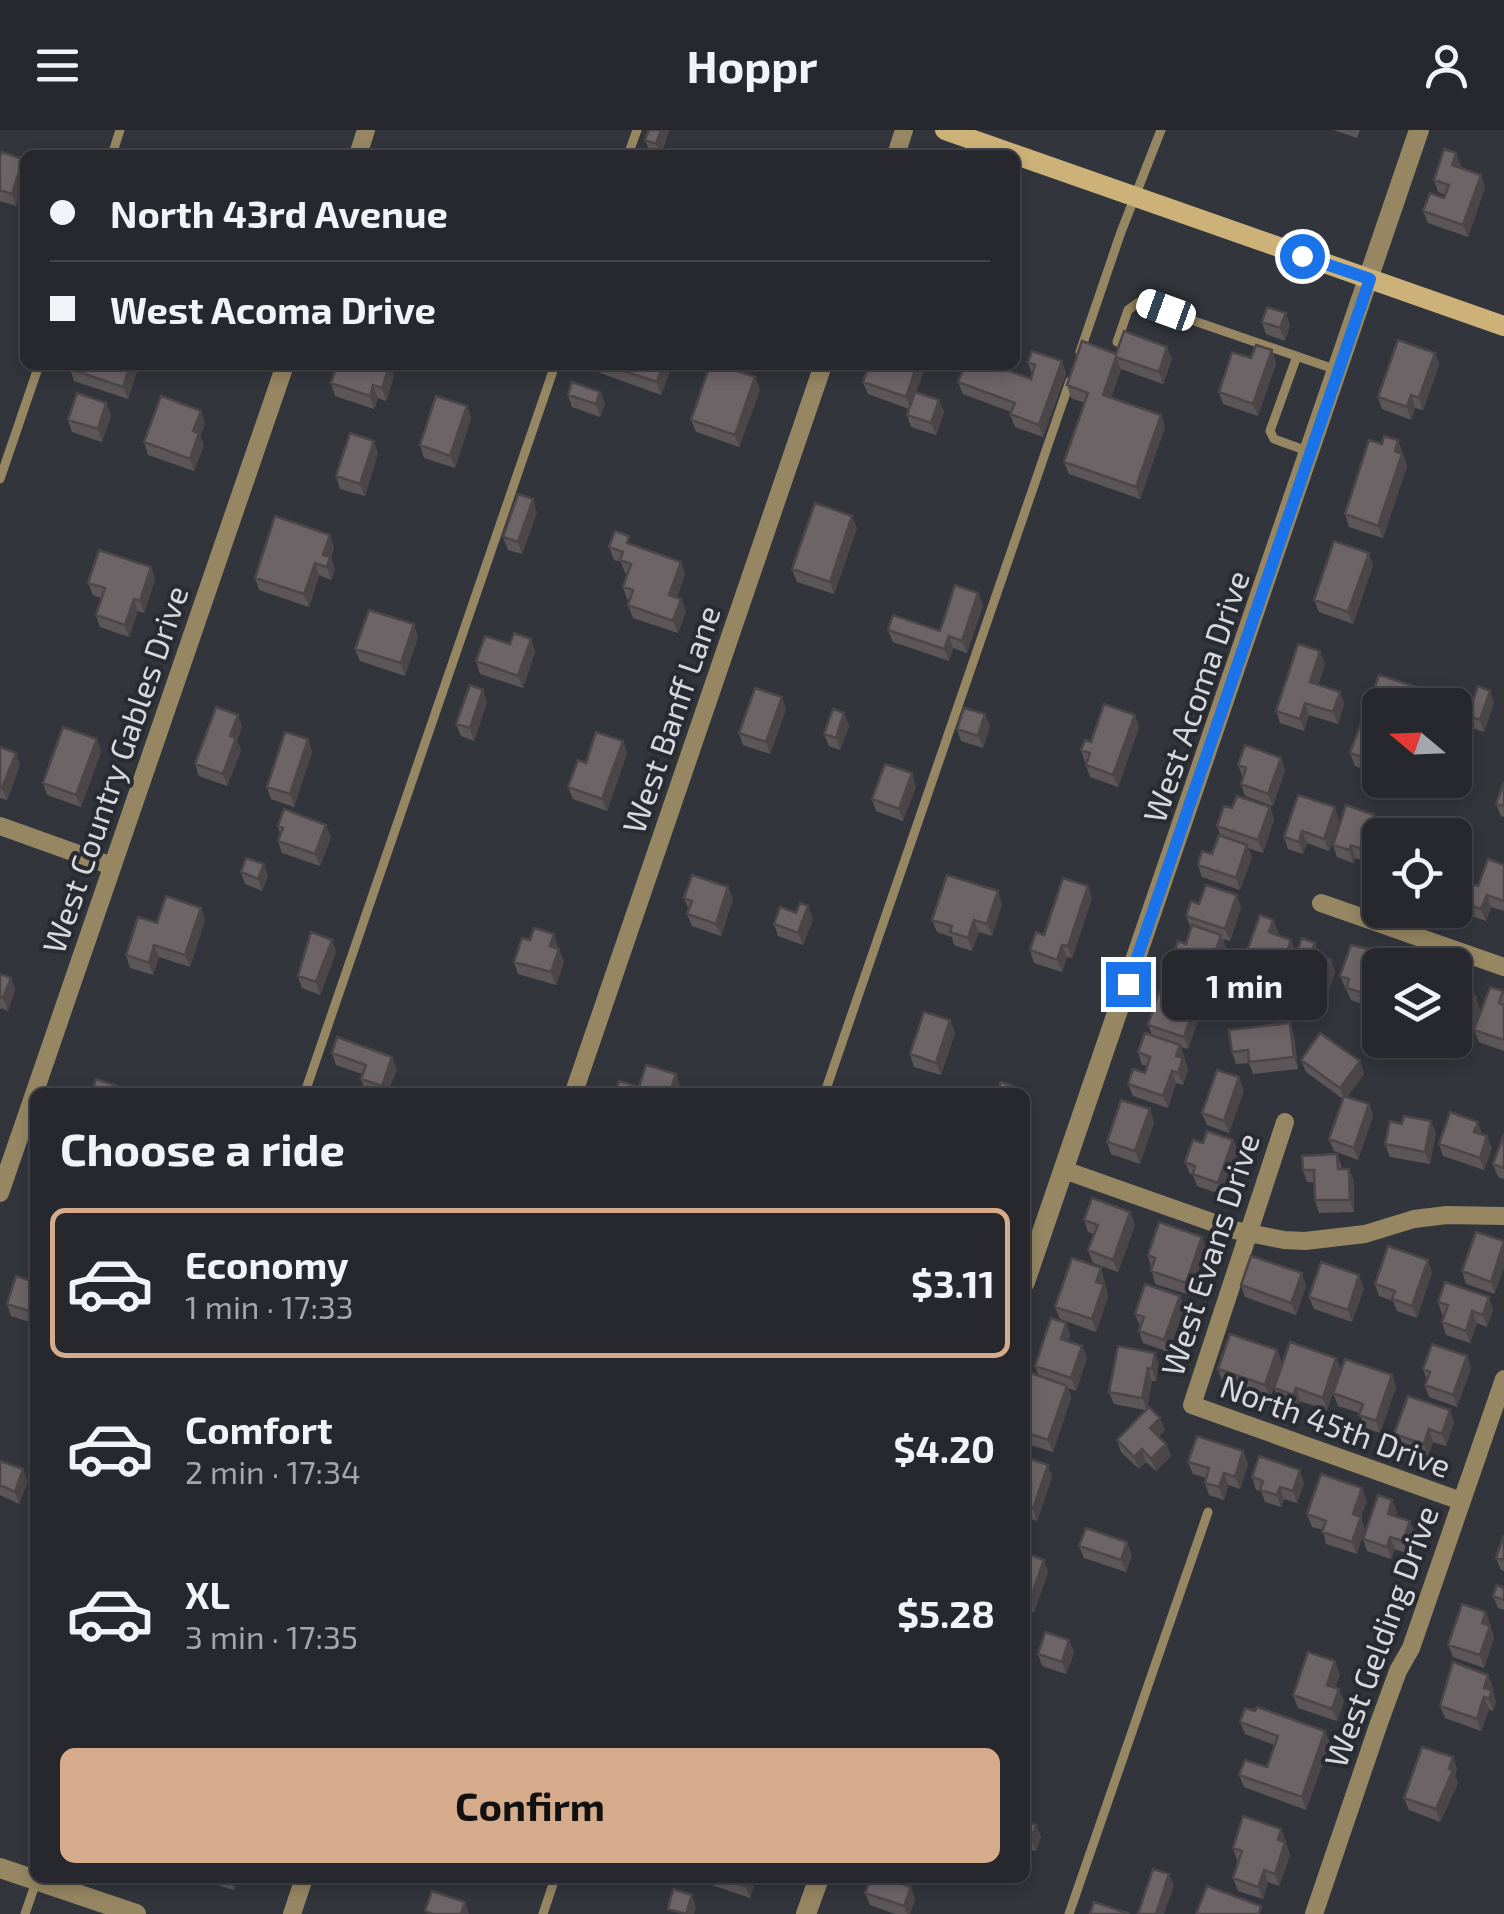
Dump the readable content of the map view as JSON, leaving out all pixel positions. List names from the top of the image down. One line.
{"streets":{"street":["West Acoma Drive","West Banff Lane","West Country Gables Drive","West Evans Drive","North 45th Drive","West Gelding Drive"]},"crossings":[["West Evans Drive","North 45th Drive"],["North 45th Drive","West Gelding Drive"]],"north":"left","page":{"header":"Hoppr","banner":["North 43rd Avenue","West Acoma Drive"],"bubble":"1 min","heading":"Choose a ride","list":[{"name":"Economy","note":"1 min · 17:33","value":"$3.11"},{"name":"Comfort","note":"2 min · 17:34","value":"$4.20"},{"name":"XL","note":"3 min · 17:35","value":"$5.28"}],"buttons":"Confirm"}}
